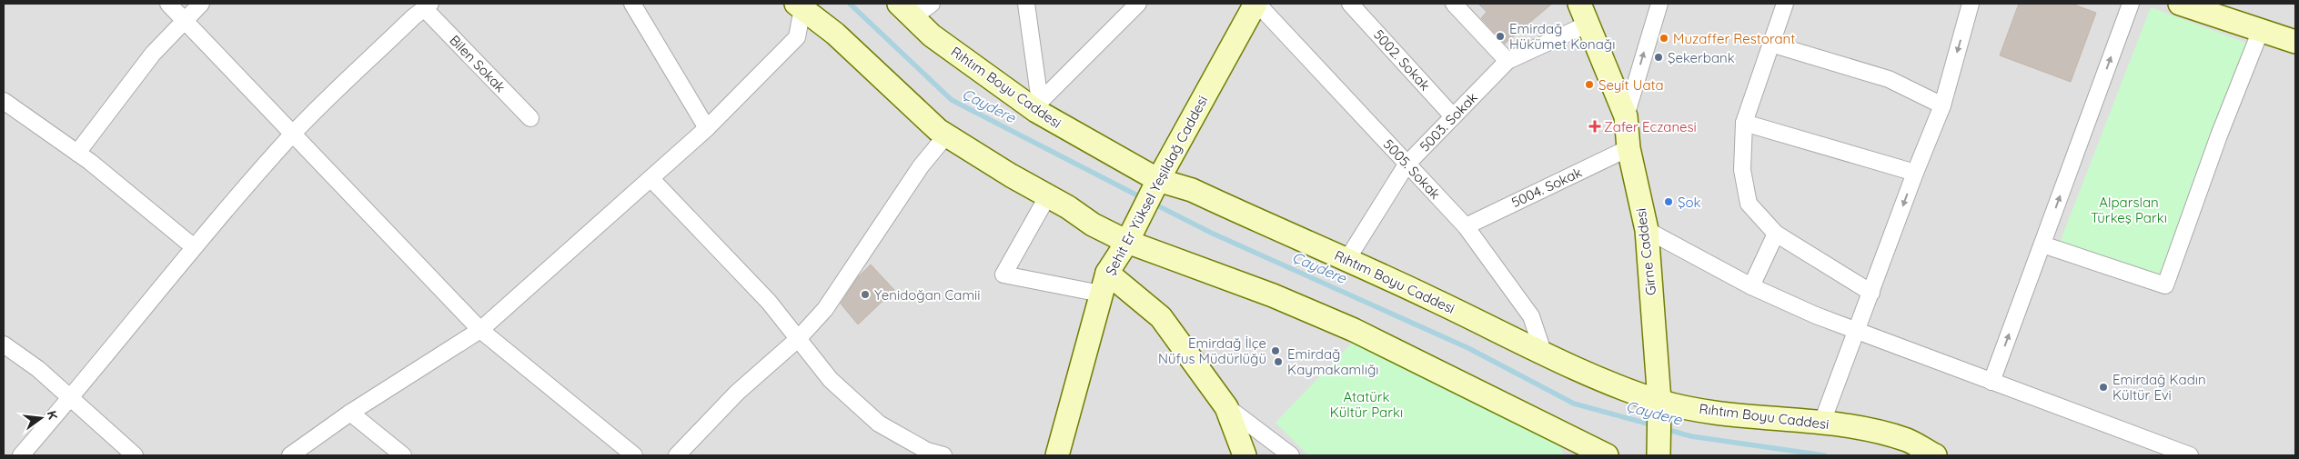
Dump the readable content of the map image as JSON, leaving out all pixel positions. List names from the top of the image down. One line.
{"streets":{"street":["5002. Sokak","Bilen Sokak","Rıhtım Boyu Caddesi","5003. Sokak","5005. Sokak","Şehit Er Yüksel Yeşildağ Caddesi","5004. Sokak","Girne Caddesi"]},"crossings":[["5002. Sokak","5003. Sokak"],["Rıhtım Boyu Caddesi","5003. Sokak"],["Rıhtım Boyu Caddesi","5005. Sokak"],["Rıhtım Boyu Caddesi","Şehit Er Yüksel Yeşildağ Caddesi"],["Rıhtım Boyu Caddesi","Girne Caddesi"],["5003. Sokak","5005. Sokak"],["5003. Sokak","Girne Caddesi"],["5005. Sokak","Şehit Er Yüksel Yeşildağ Caddesi"],["5005. Sokak","5004. Sokak"],["5004. Sokak","Girne Caddesi"]],"water":["Çaydere"],"parks":["Alparslan Türkeş Parkı","Atatürk Kültür Parkı"],"places":{"other":["Emirdağ Hükümet Konağı","Muzaffer Restorant","Şekerbank","Seyit Uata","Şok","Yenidoğan Camii","Emirdağ İlçe Nüfus Müdürlüğü","Emirdağ Kaymakamlığı","Emirdağ Kadın Kültür Evi"],"health":["Zafer Eczanesi"]},"north":"right"}
